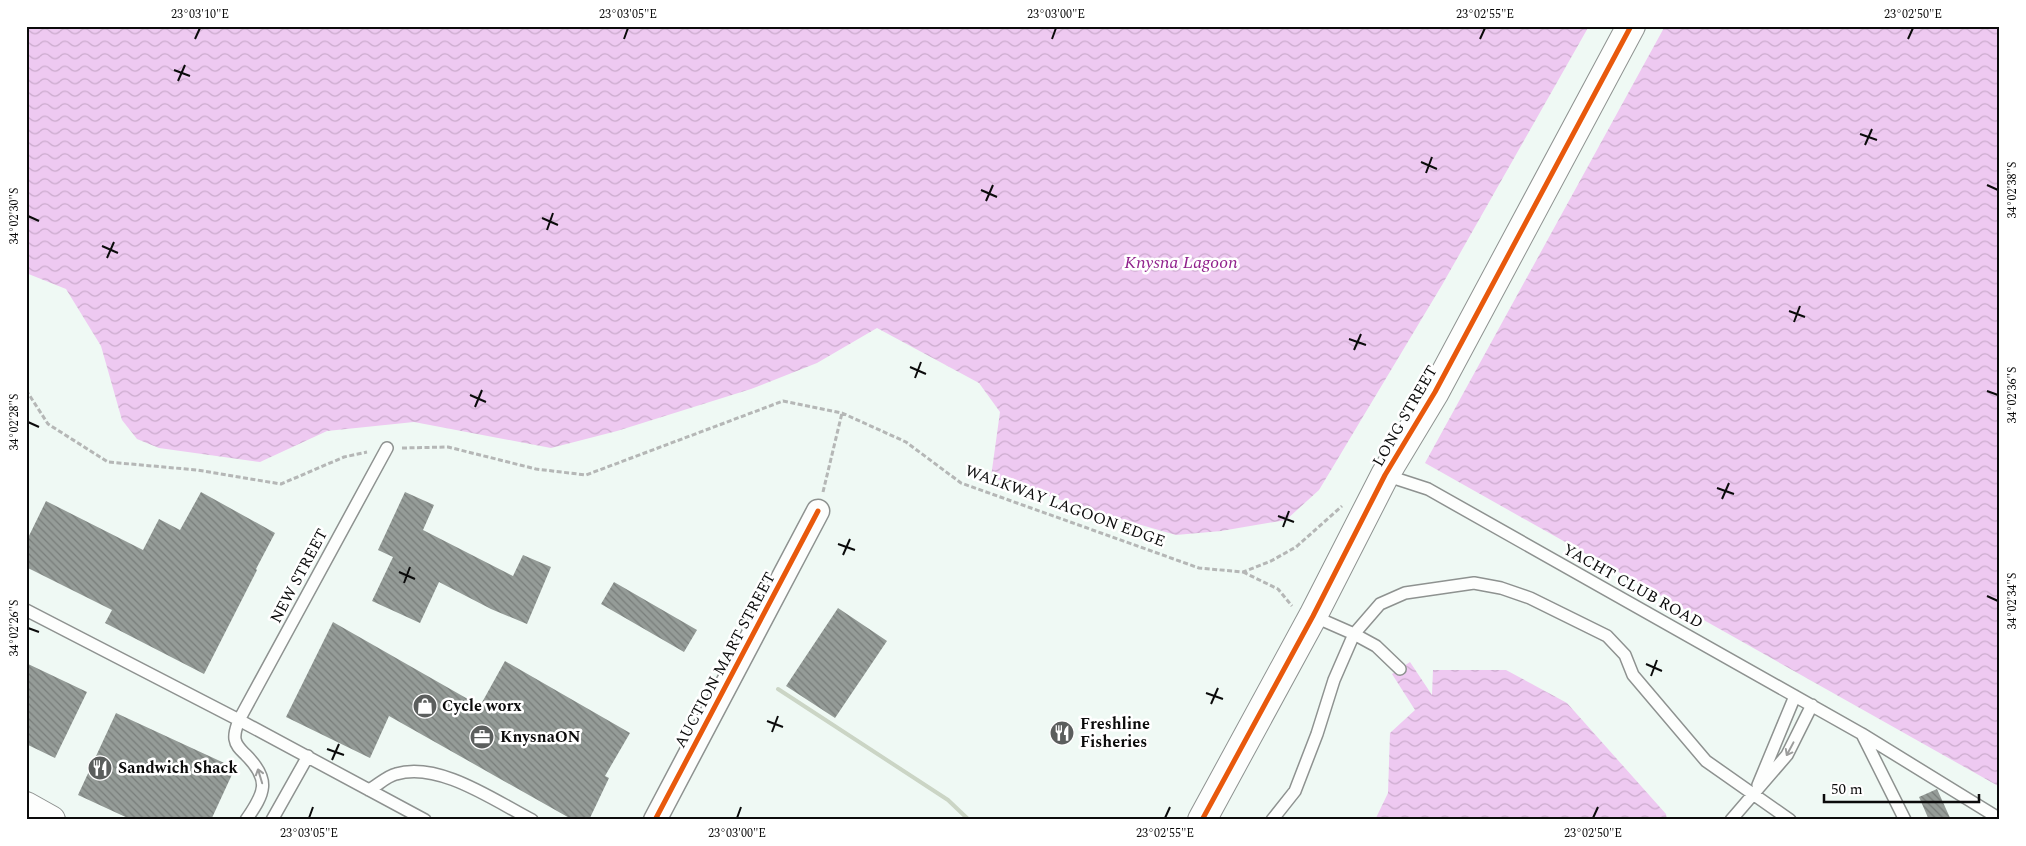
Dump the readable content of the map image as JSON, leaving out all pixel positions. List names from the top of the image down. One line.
{"streets":{"street":["LONG STREET","AUCTION MART STREET"],"lane":["NEW STREET","YACHT CLUB ROAD"],"path":["WALKWAY LAGOON EDGE"]},"crossings":[["LONG STREET","YACHT CLUB ROAD"],["WALKWAY LAGOON EDGE","NEW STREET"]],"water":["Knysna Lagoon"],"places":{"shop":["Cycle worx"],"restaurant":["Freshline Fisheries","Sandwich Shack"],"office":["KnysnaON"]},"scale_bar":"50 m","coordinates":["23°03'10\"E","23°03'05\"E","23°03'00\"E","23°02'55\"E","23°02'50\"E","34°02'38\"S","34°02'30\"S","34°02'36\"S","34°02'28\"S","34°02'34\"S","34°02'26\"S"]}
